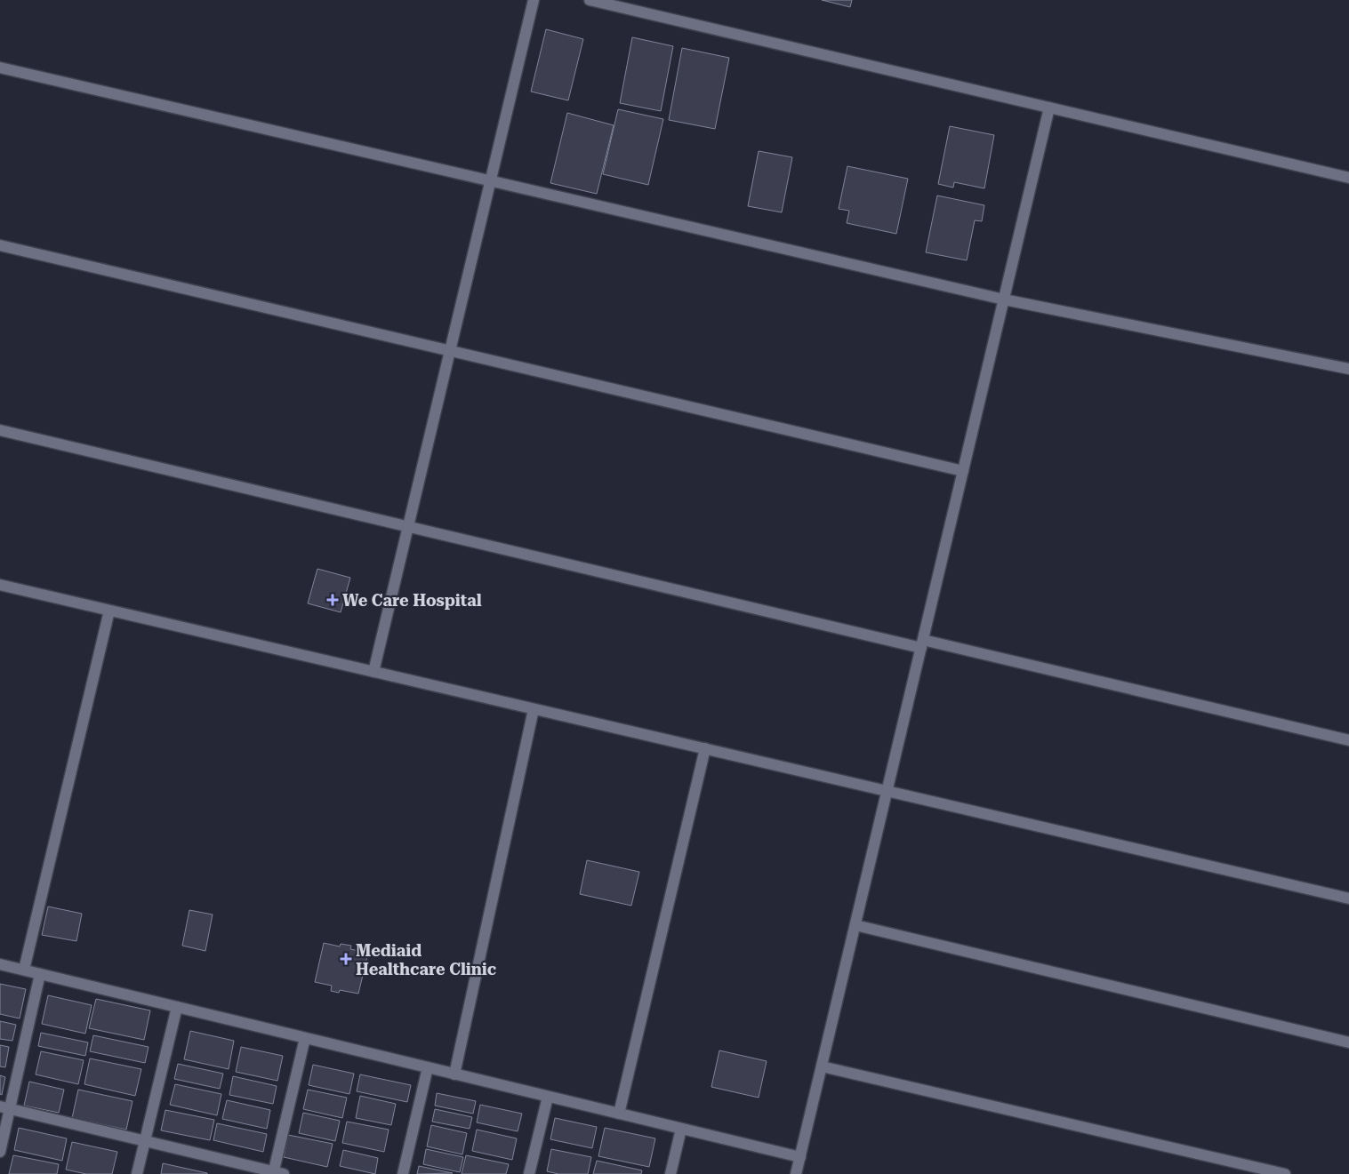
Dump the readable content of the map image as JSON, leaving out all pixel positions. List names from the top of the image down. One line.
{"places":{"health":["We Care Hospital","Mediaid Healthcare Clinic"]}}
